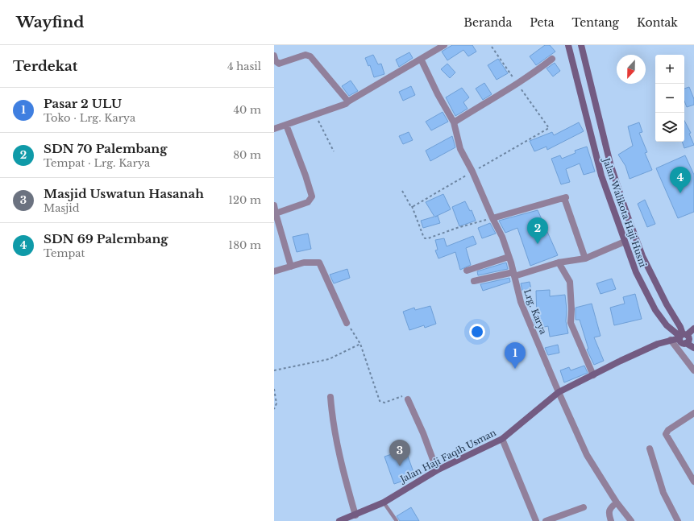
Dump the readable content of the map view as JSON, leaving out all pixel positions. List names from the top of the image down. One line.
{"streets":{"street":["Jalan Walikota Haji Husni","Lrg. Karya","Jalan Haji Faqih Usman"]},"crossings":[["Jalan Walikota Haji Husni","Jalan Haji Faqih Usman"],["Lrg. Karya","Jalan Haji Faqih Usman"]],"north":"bottom","page":{"header":"Wayfind","nav":["Beranda","Peta","Tentang","Kontak"],"heading":["Terdekat","4 hasil"],"map_buttons":["+","−"],"list":[{"mark":"1","name":"Pasar 2 ULU","note":"Toko · Lrg. Karya","value":"40 m"},{"mark":"2","name":"SDN 70 Palembang","note":"Tempat · Lrg. Karya","value":"80 m"},{"mark":"3","name":"Masjid Uswatun Hasanah","note":"Masjid","value":"120 m"},{"mark":"4","name":"SDN 69 Palembang","note":"Tempat","value":"180 m"}],"pins":["4","2","1","3"]}}
